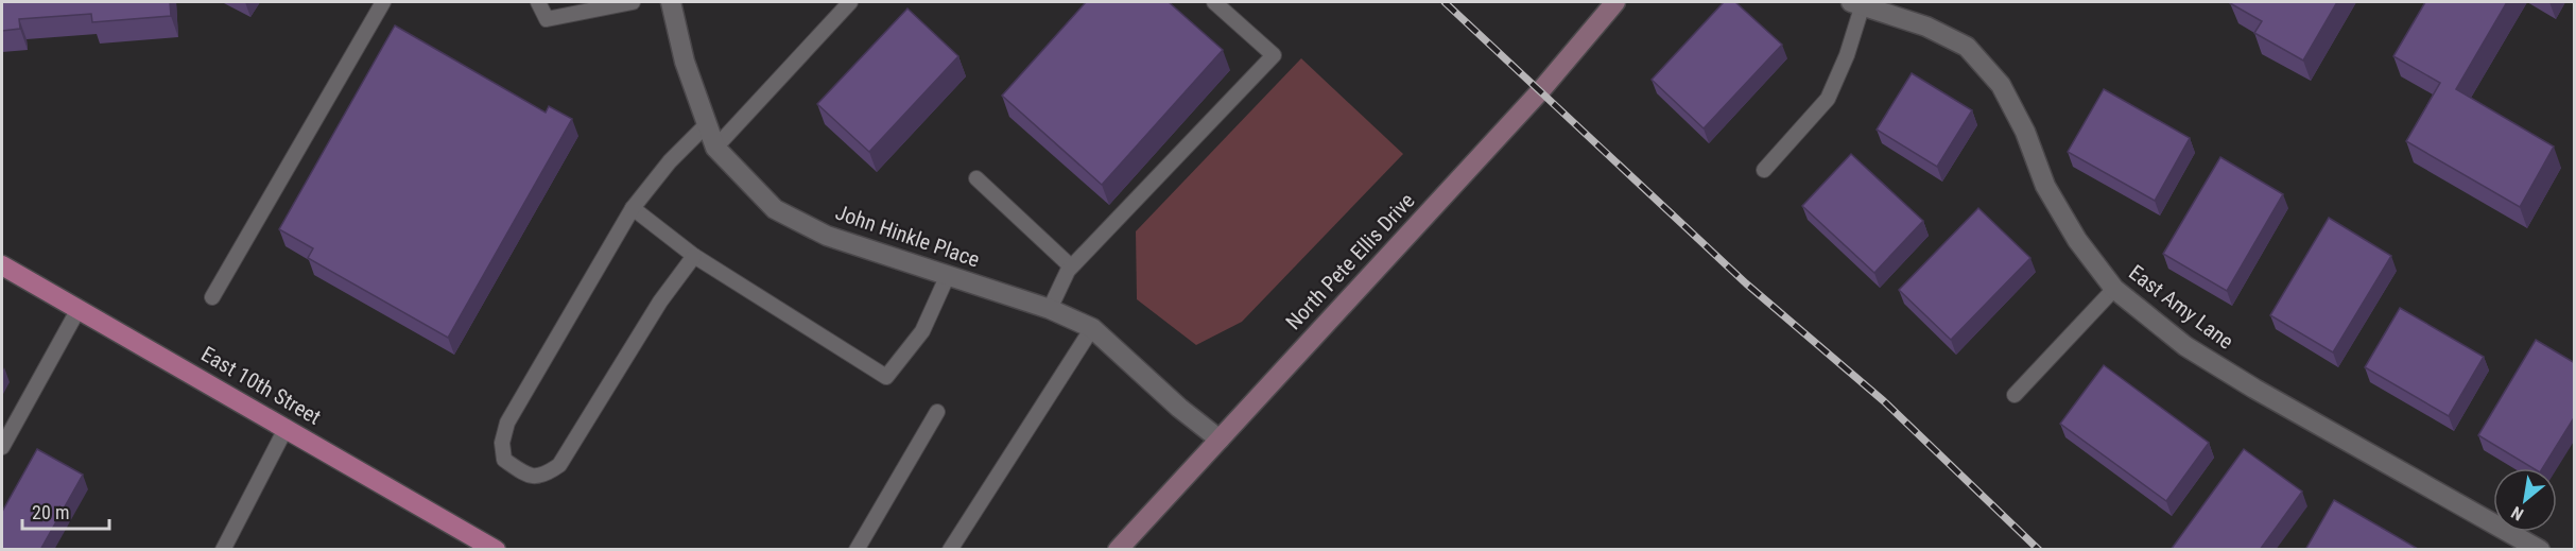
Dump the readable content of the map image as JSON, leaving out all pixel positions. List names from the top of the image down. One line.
{"streets":{"main road":["East 10th Street"],"street":["John Hinkle Place","North Pete Ellis Drive","East Amy Lane"]},"crossings":[["John Hinkle Place","North Pete Ellis Drive"]],"scale_bar":"20 m","north":"bottom left"}
